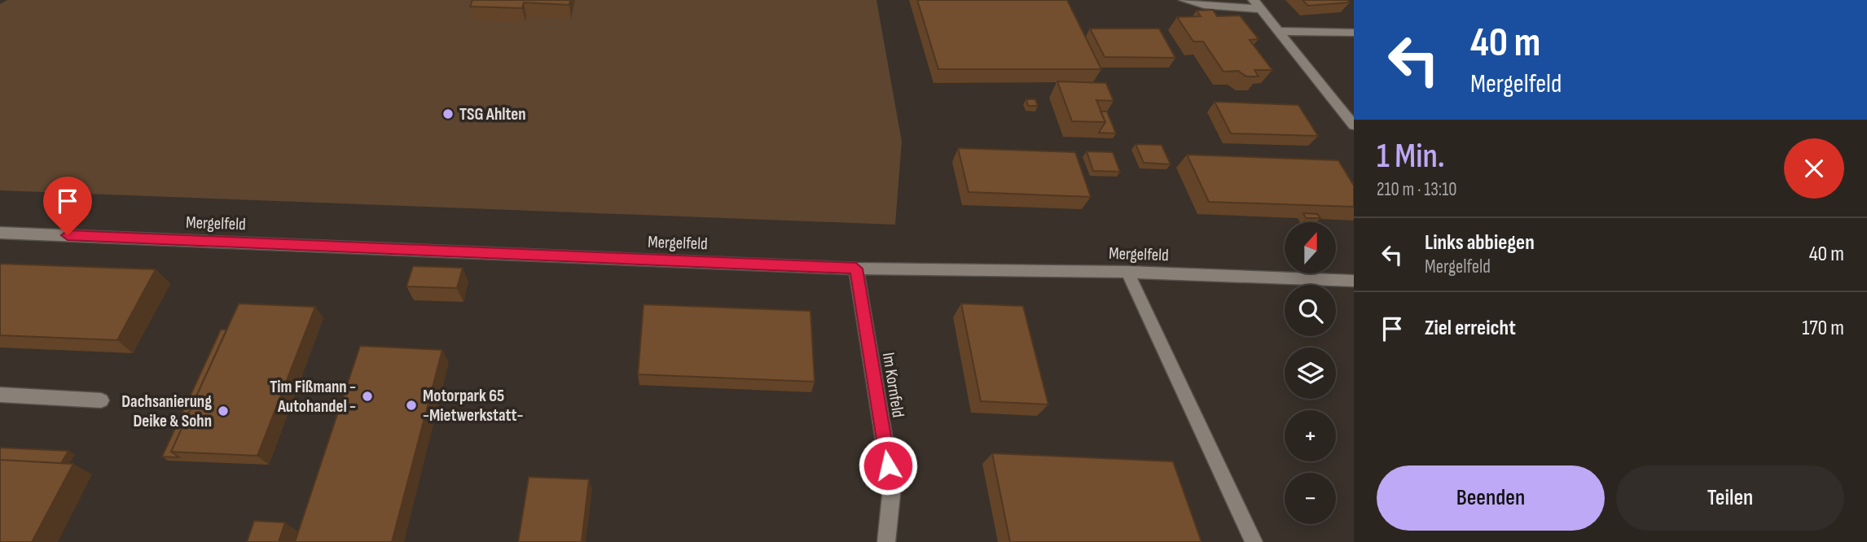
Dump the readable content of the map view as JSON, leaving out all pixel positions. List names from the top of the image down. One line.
{"streets":{"street":["Mergelfeld","Im Kornfeld"]},"crossings":[["Mergelfeld","Im Kornfeld"]],"places":["TSG Ahlten","Tim Fißmann - Autohandel -","Motorpark 65 -Mietwerkstatt-","Dachsanierung Deike & Sohn"],"north":"top","page":{"turn":["40 m","Mergelfeld"],"heading":["1 Min.","210 m · 13:10"],"list":[{"name":"Links abbiegen","note":"Mergelfeld","value":"40 m"},{"name":"Ziel erreicht","value":"170 m"}],"map_buttons":["+","−"],"buttons":["Beenden","Teilen"]}}
